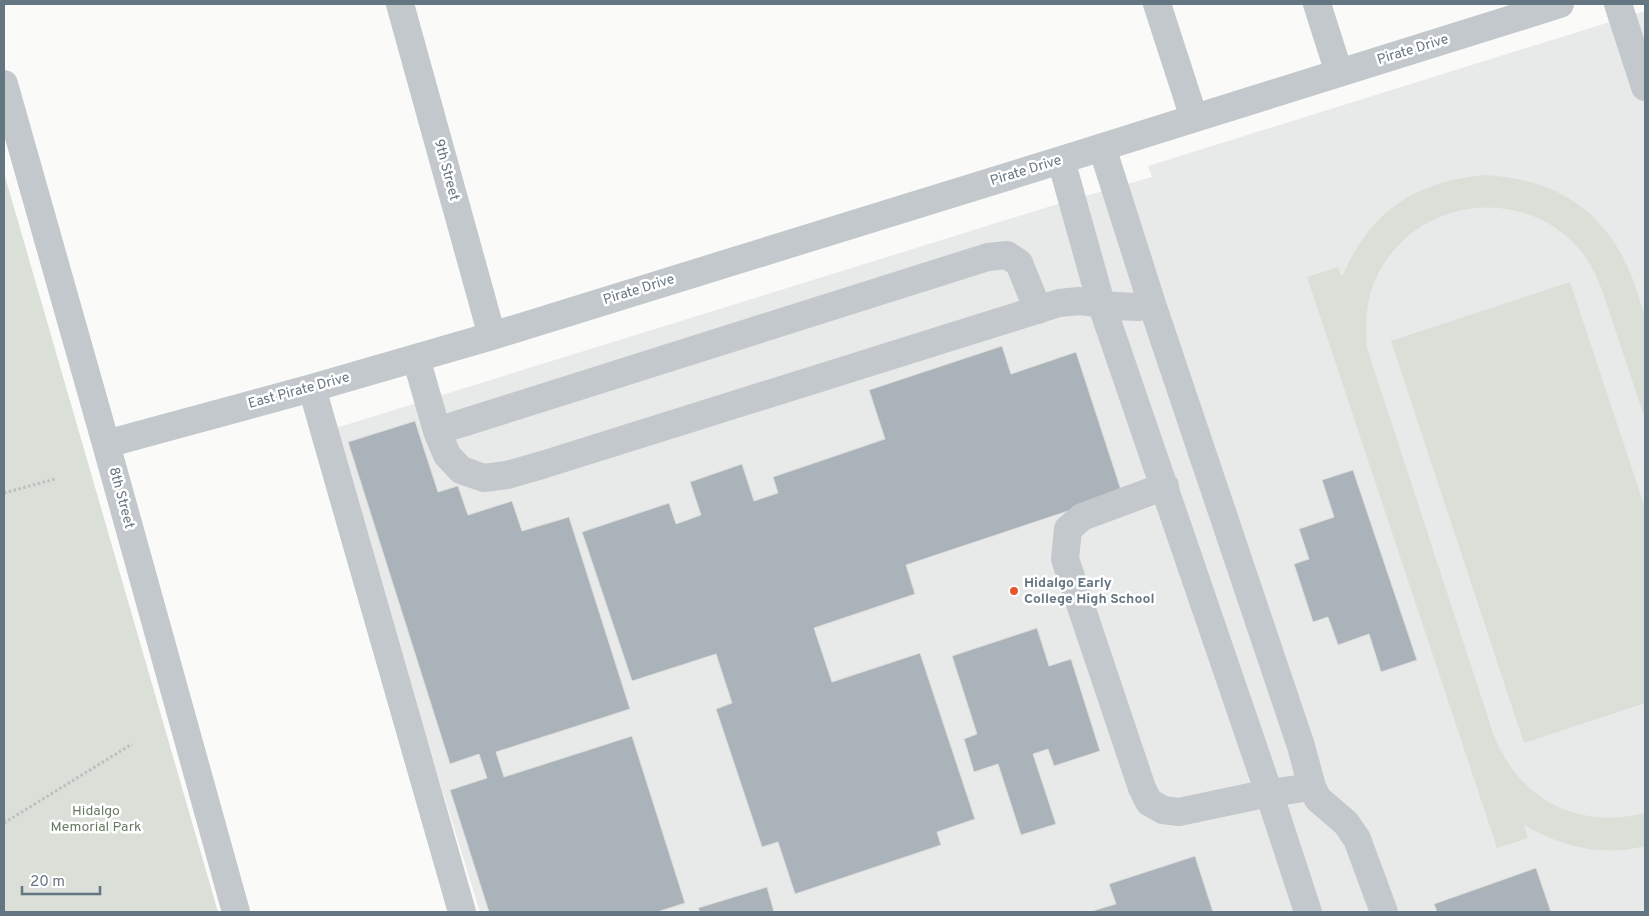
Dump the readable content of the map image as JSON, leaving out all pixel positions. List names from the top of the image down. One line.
{"streets":{"street":["Pirate Drive","9th Street","East Pirate Drive","8th Street"]},"crossings":[["Pirate Drive","9th Street"],["Pirate Drive","East Pirate Drive"],["9th Street","East Pirate Drive"],["East Pirate Drive","8th Street"]],"parks":["Hidalgo Memorial Park"],"places":["Hidalgo Early College High School"],"scale_bar":"20 m"}
